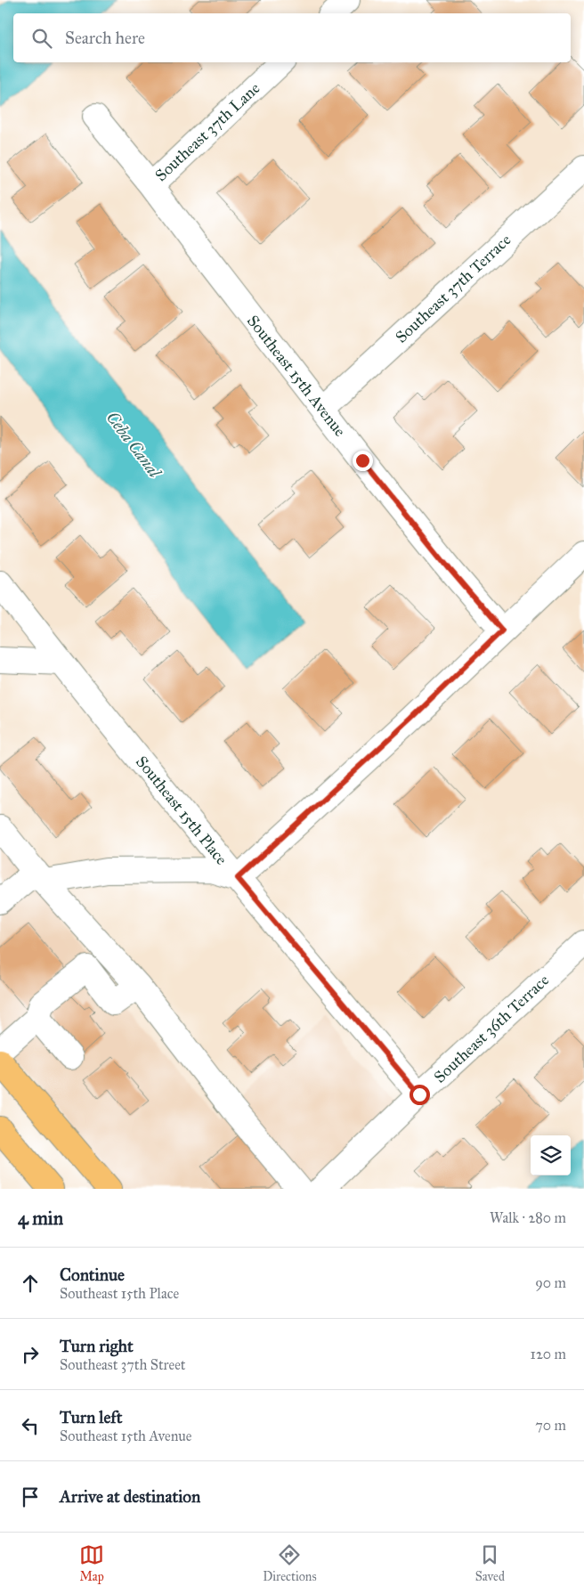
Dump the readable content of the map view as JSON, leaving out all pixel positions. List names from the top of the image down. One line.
{"streets":{"street":["Southeast 37th Lane","Southeast 37th Terrace","Southeast 15th Avenue","Southeast 15th Place","Southeast 36th Terrace"]},"crossings":[["Southeast 37th Lane","Southeast 15th Avenue"],["Southeast 37th Terrace","Southeast 15th Avenue"],["Southeast 15th Place","Southeast 36th Terrace"]],"water":["Ceba Canal"],"page":{"search":"Search here","heading":["4 min","Walk · 280 m"],"list":[["Continue","Southeast 15th Place","90 m"],["Turn right","Southeast 37th Street","120 m"],["Turn left","Southeast 15th Avenue","70 m"],"Arrive at destination"],"nav":["Map","Directions","Saved"]}}
